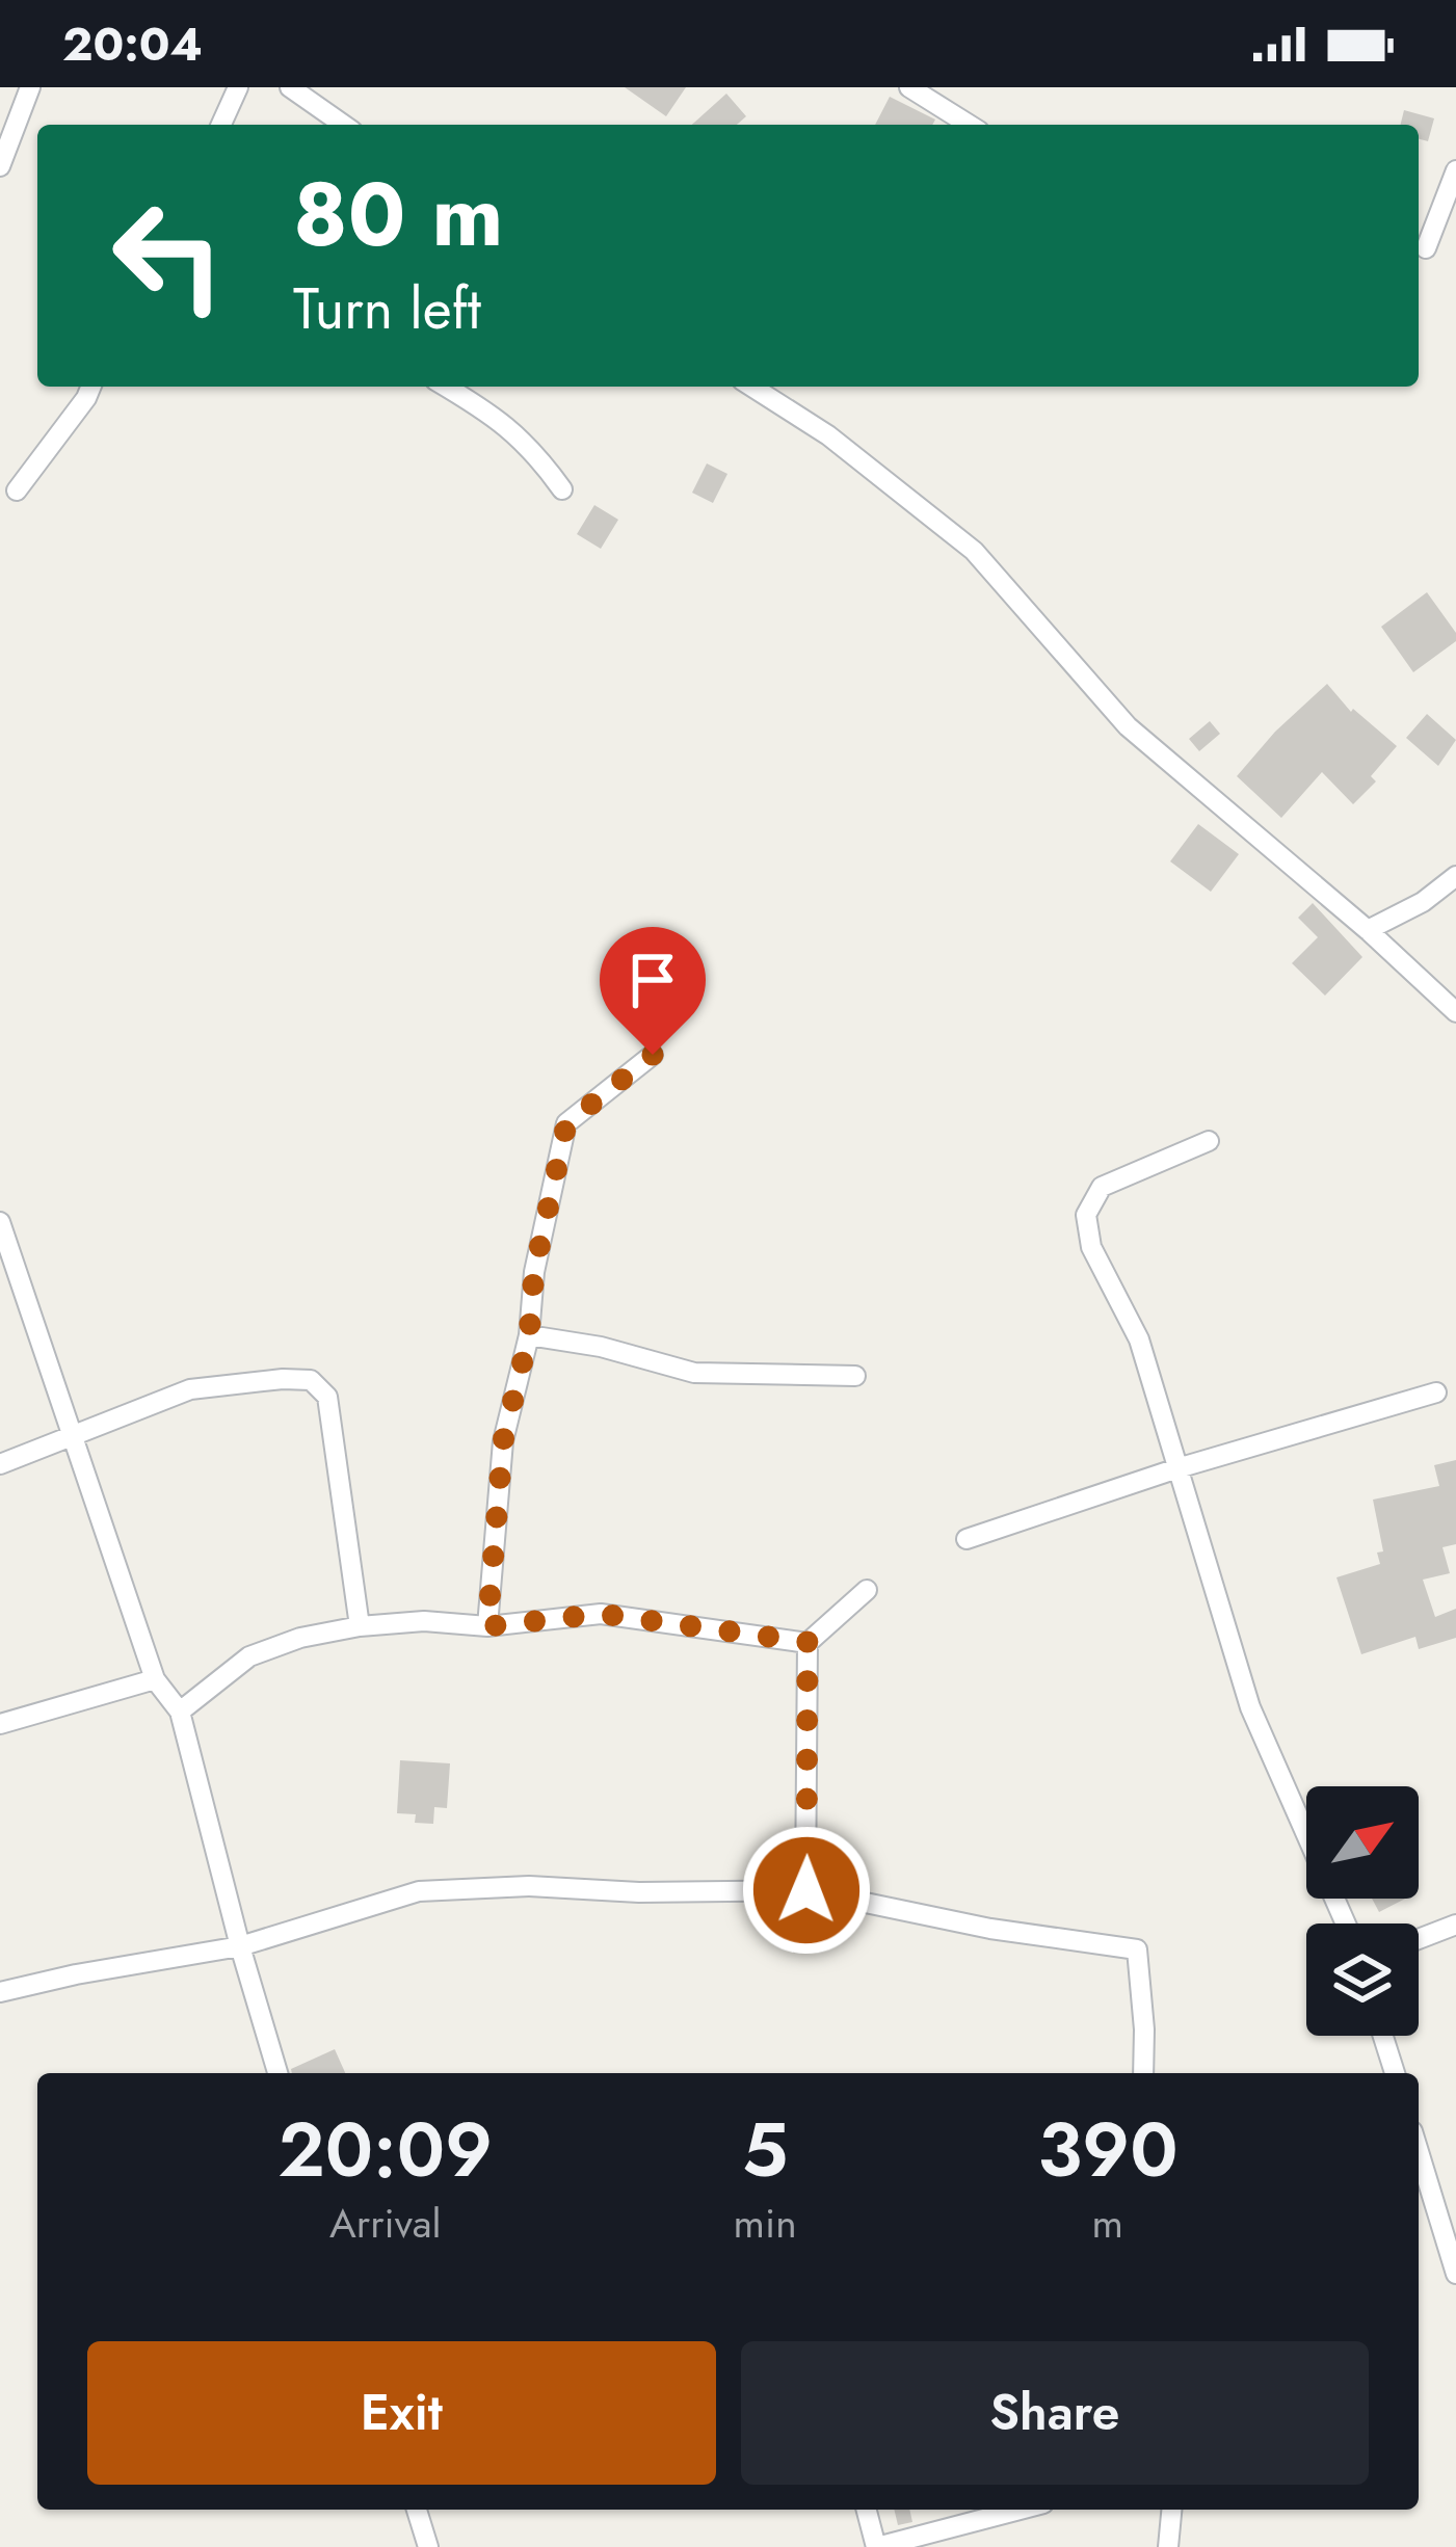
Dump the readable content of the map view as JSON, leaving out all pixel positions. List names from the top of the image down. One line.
{"north":"top right","page":{"status":"20:04","turn":["80 m","Turn left"],"eta":["20:09","Arrival","5","min","390","m"],"buttons":["Exit","Share"]}}
